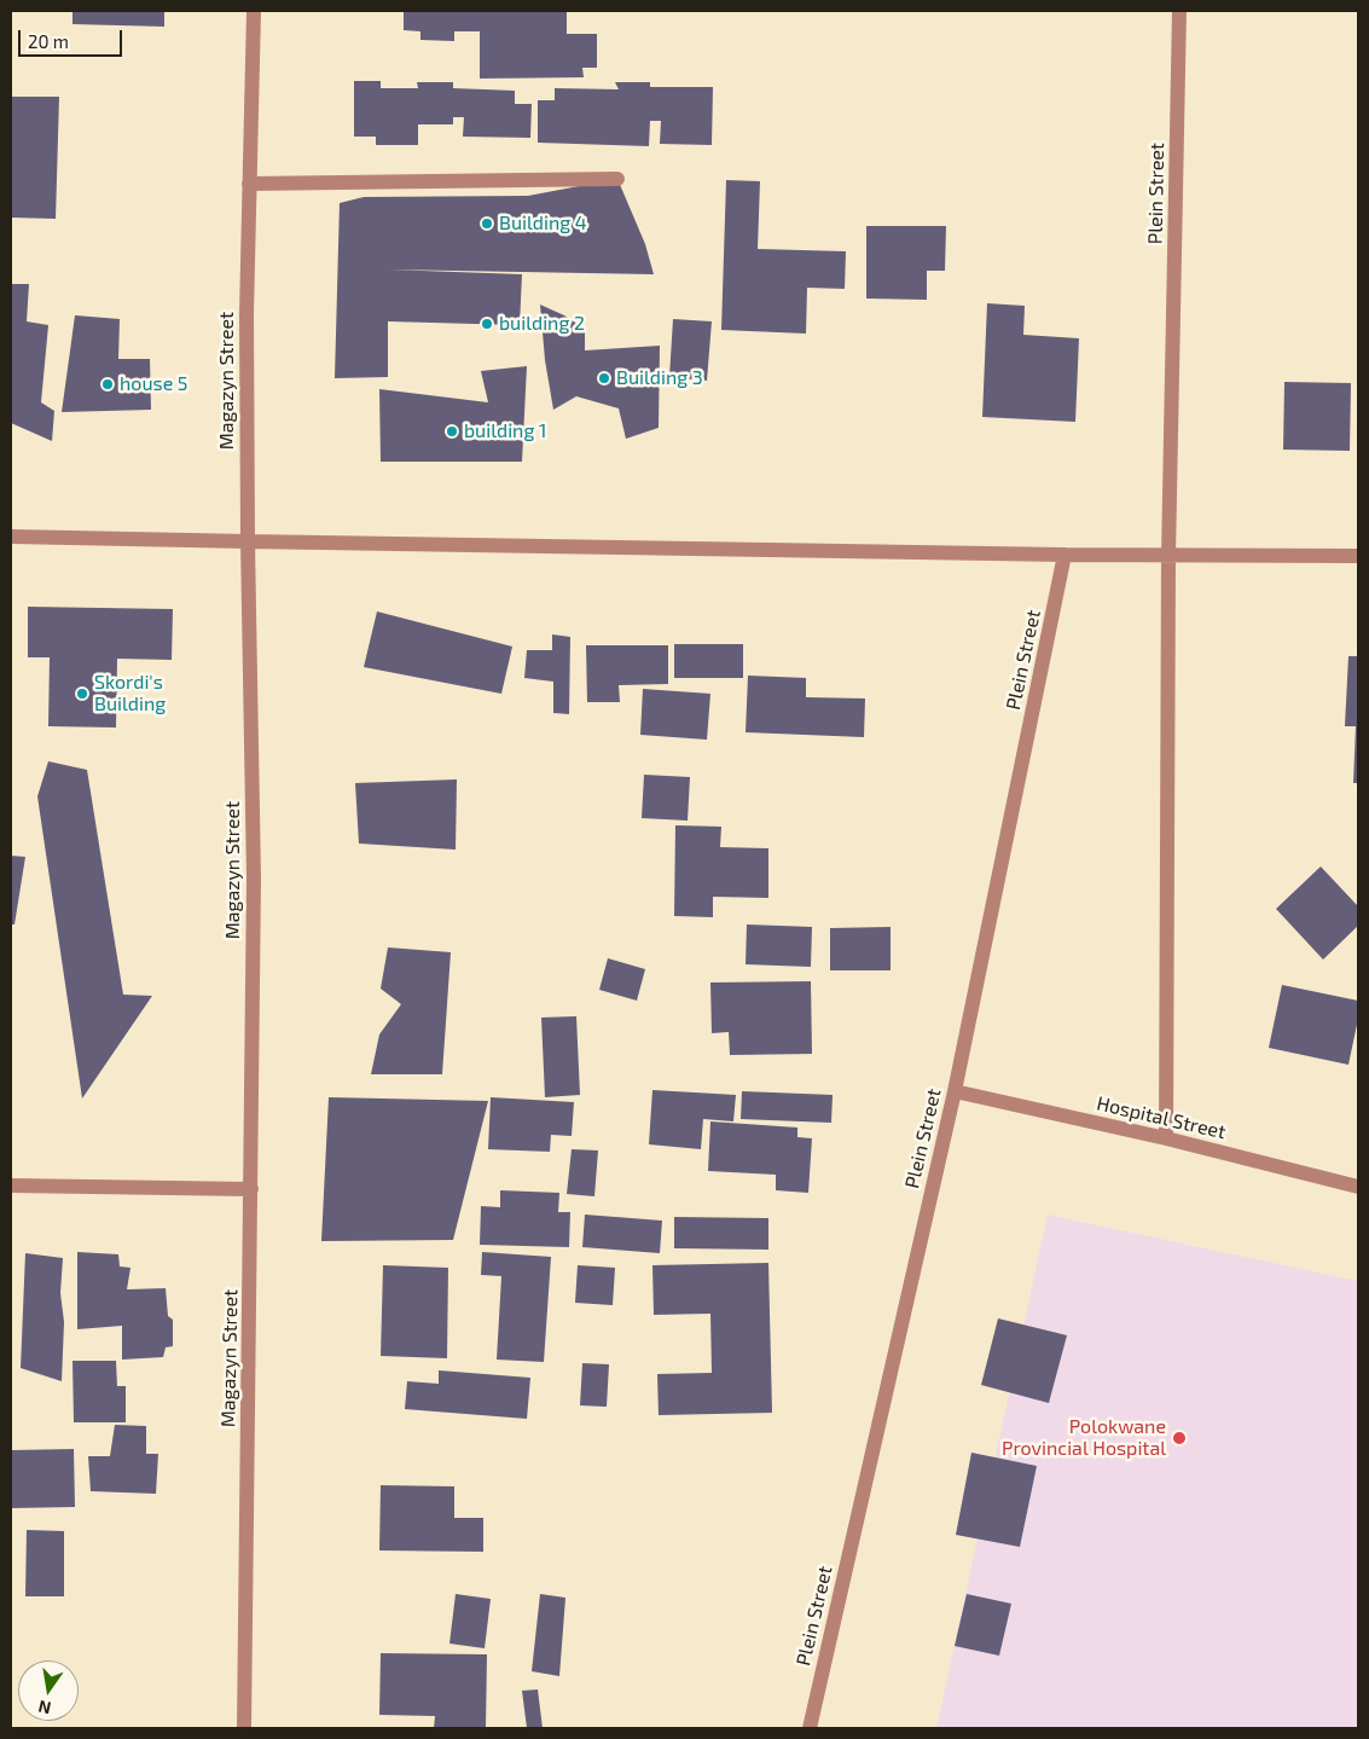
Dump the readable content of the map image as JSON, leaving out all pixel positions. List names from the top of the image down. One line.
{"streets":{"street":["Plein Street","Magazyn Street","Hospital Street"]},"crossings":[["Plein Street","Hospital Street"]],"places":["Building 4","building 2","Building 3","house 5","building 1","Skordi's Building","Polokwane Provincial Hospital"],"scale_bar":"20 m","north":"bottom"}
